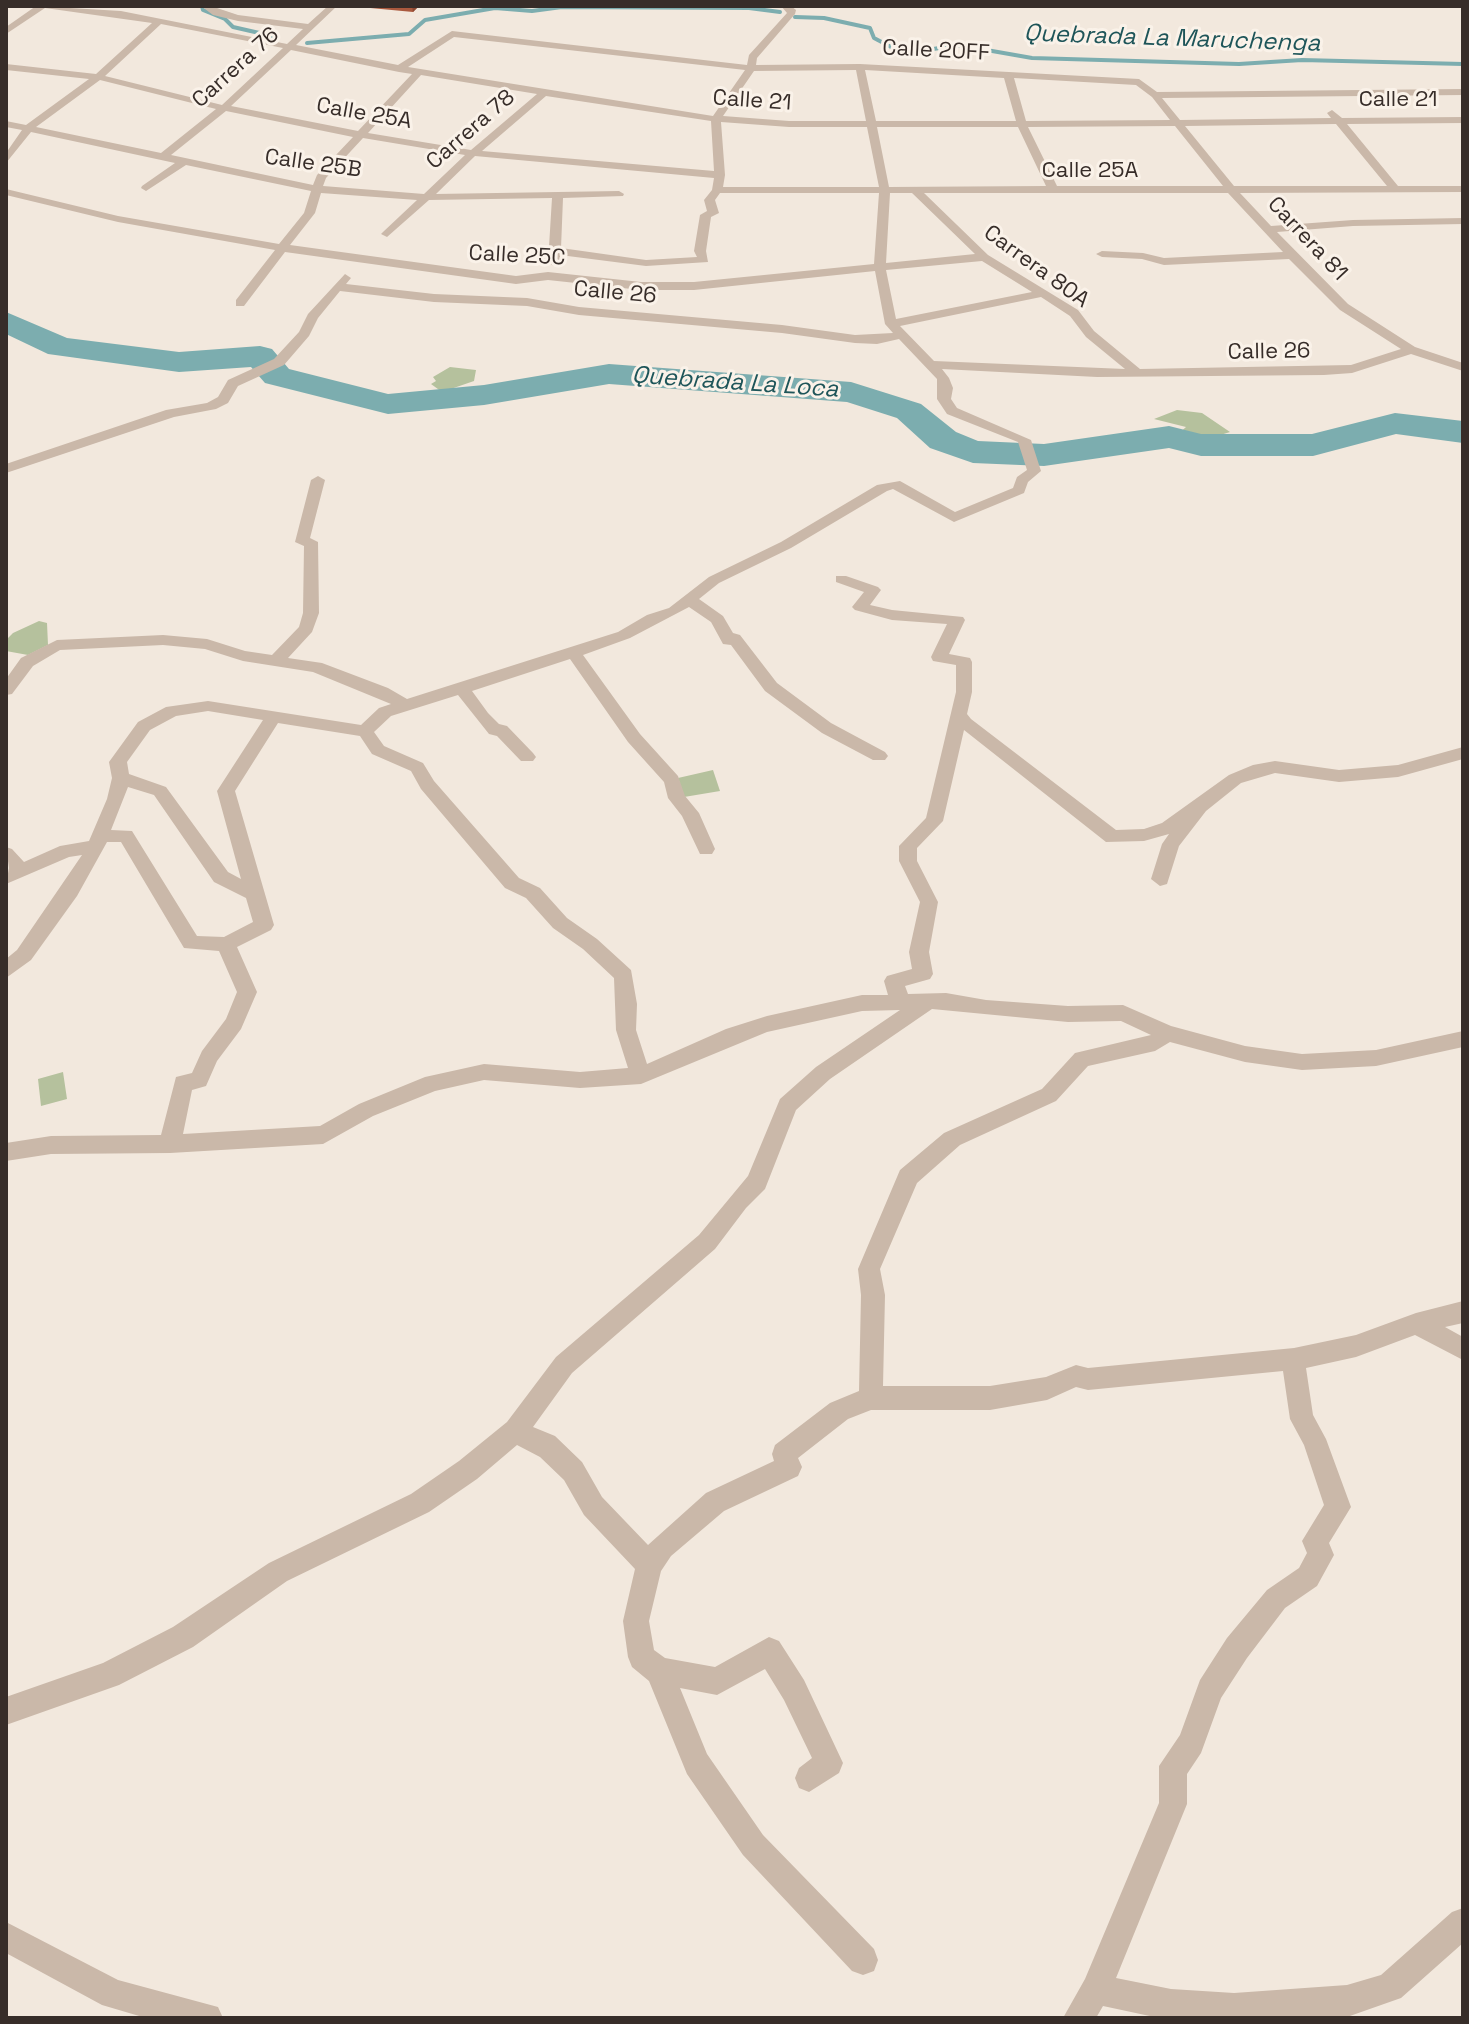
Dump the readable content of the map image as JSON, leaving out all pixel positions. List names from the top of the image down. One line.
{"streets":{"street":["Calle 20FF","Carrera 76","Calle 21","Calle 25A","Carrera 78","Calle 25B","Carrera 81","Calle 25C","Carrera 80A","Calle 26"]},"crossings":[["Calle 20FF","Calle 21"],["Calle 20FF","Carrera 81"],["Carrera 76","Calle 21"],["Carrera 76","Calle 25A"],["Carrera 76","Calle 25B"],["Calle 21","Carrera 78"],["Calle 21","Carrera 81"],["Calle 25A","Carrera 78"],["Calle 25A","Carrera 81"],["Calle 25A","Carrera 80A"],["Carrera 78","Calle 25B"],["Carrera 81","Calle 26"],["Calle 25C","Carrera 80A"],["Carrera 80A","Calle 26"]],"water":["Quebrada La Maruchenga","Quebrada La Loca"]}
